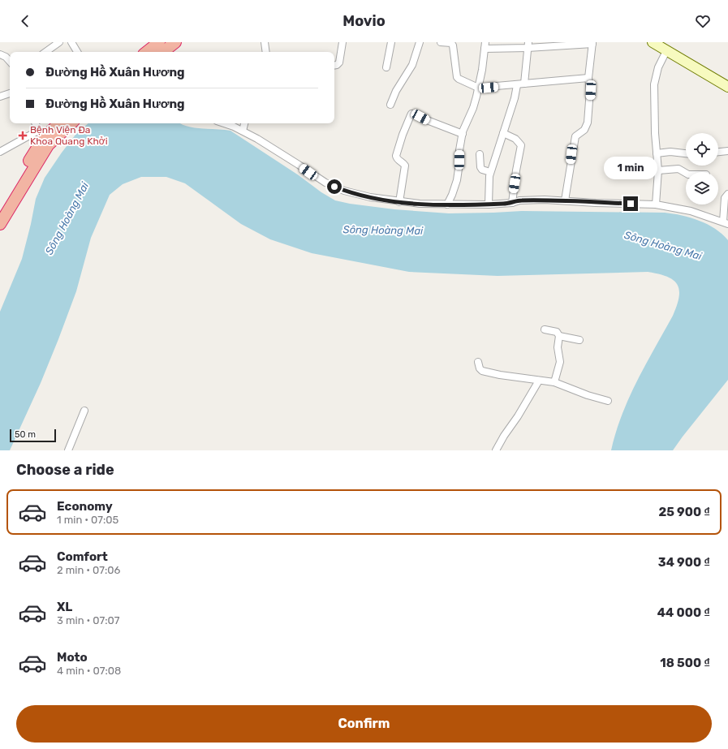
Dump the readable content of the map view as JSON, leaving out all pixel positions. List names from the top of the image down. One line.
{"water":["Sông Hoàng Mai"],"places":{"health":["Bệnh Viện Đa Khoa Quang Khởi"]},"scale_bar":"50 m","page":{"header":"Movio","banner":["Đường Hồ Xuân Hương","Đường Hồ Xuân Hương"],"bubble":"1 min","scale":"50 m","heading":"Choose a ride","list":[{"name":"Economy","note":"1 min · 07:05","value":"25 900 ₫"},{"name":"Comfort","note":"2 min · 07:06","value":"34 900 ₫"},{"name":"XL","note":"3 min · 07:07","value":"44 000 ₫"},{"name":"Moto","note":"4 min · 07:08","value":"18 500 ₫"}],"buttons":"Confirm"}}
